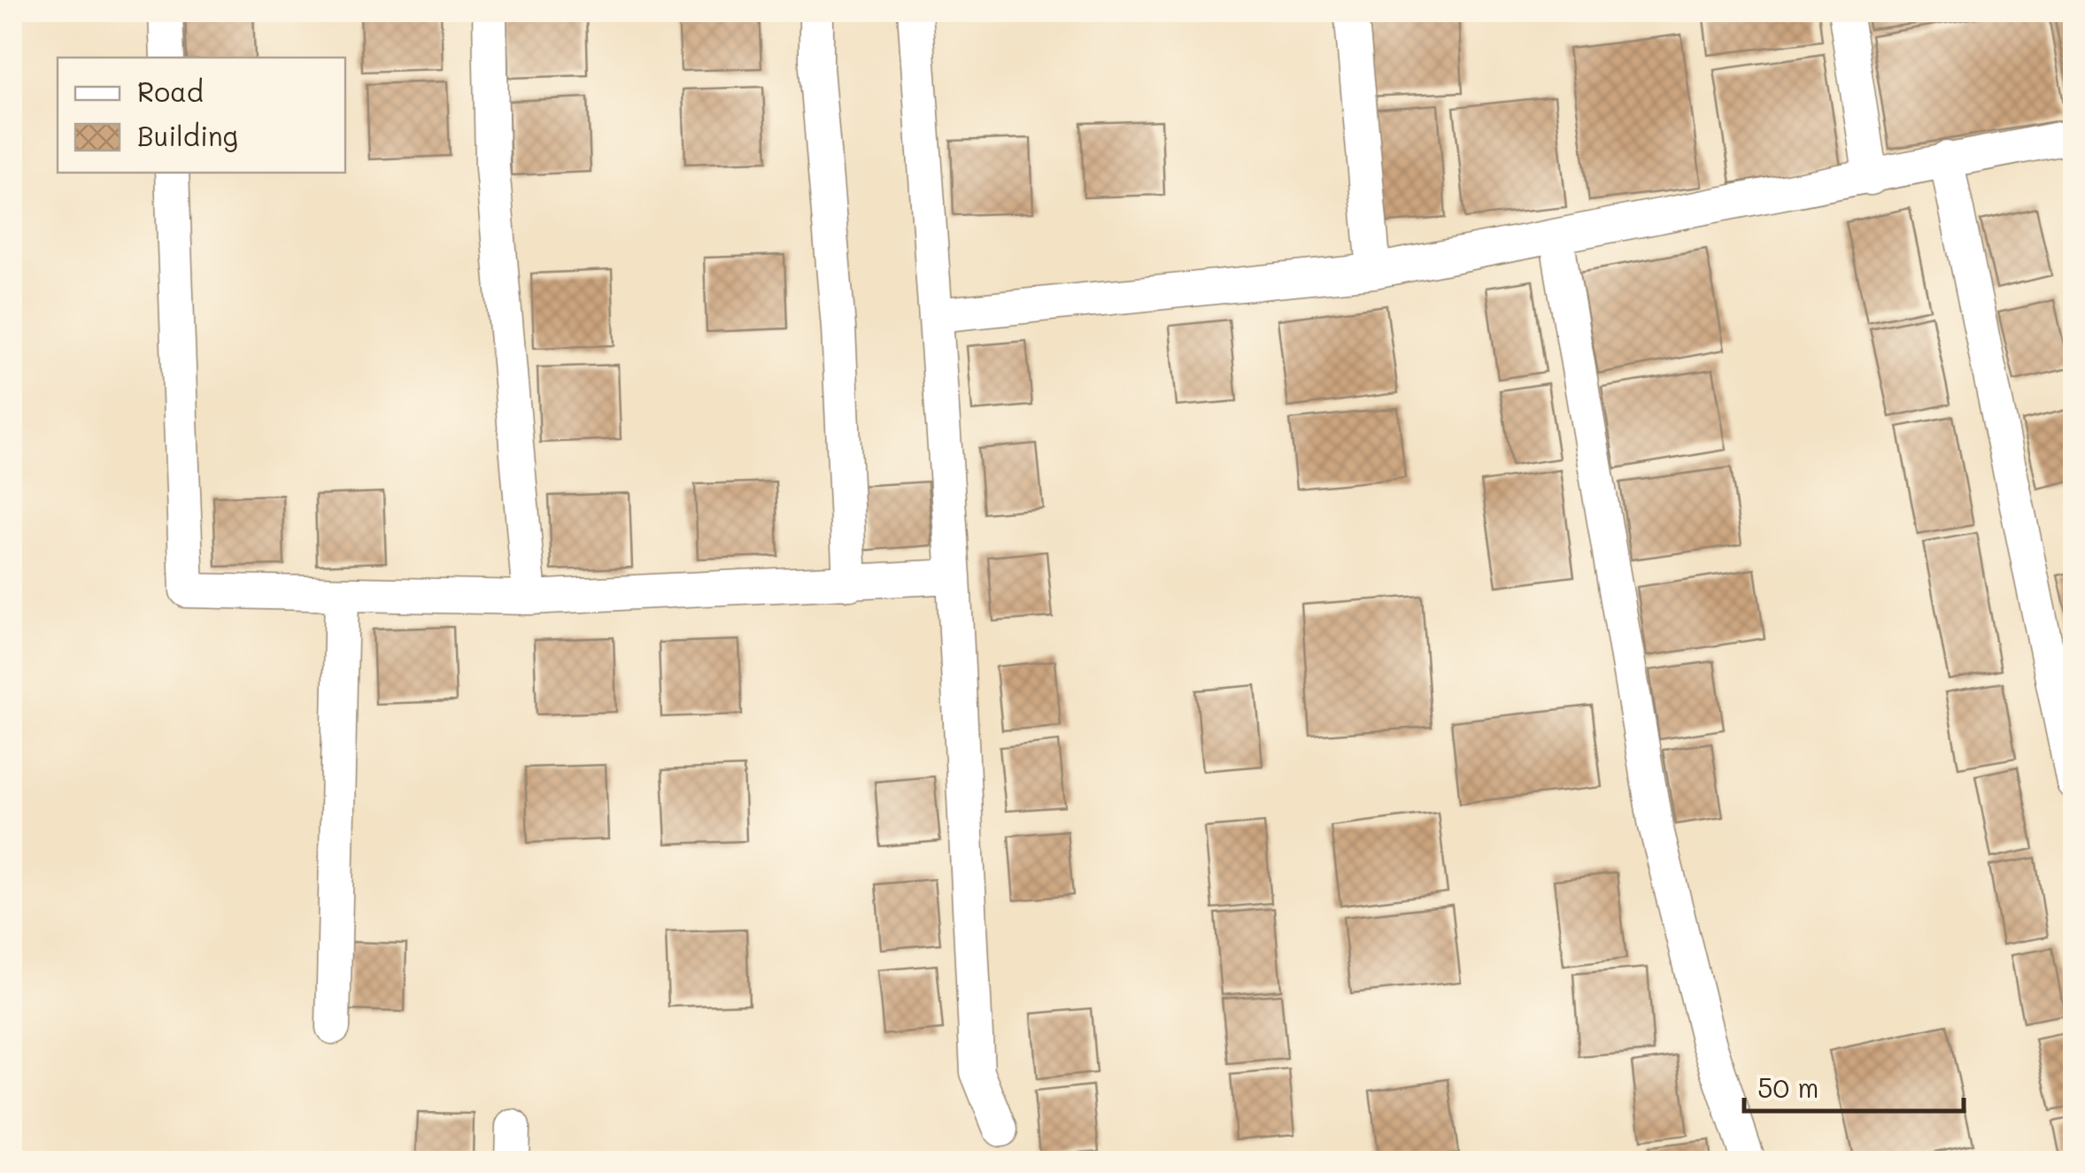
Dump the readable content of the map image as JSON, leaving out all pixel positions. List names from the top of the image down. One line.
{"legend":["Road","Building"],"scale_bar":"50 m"}
